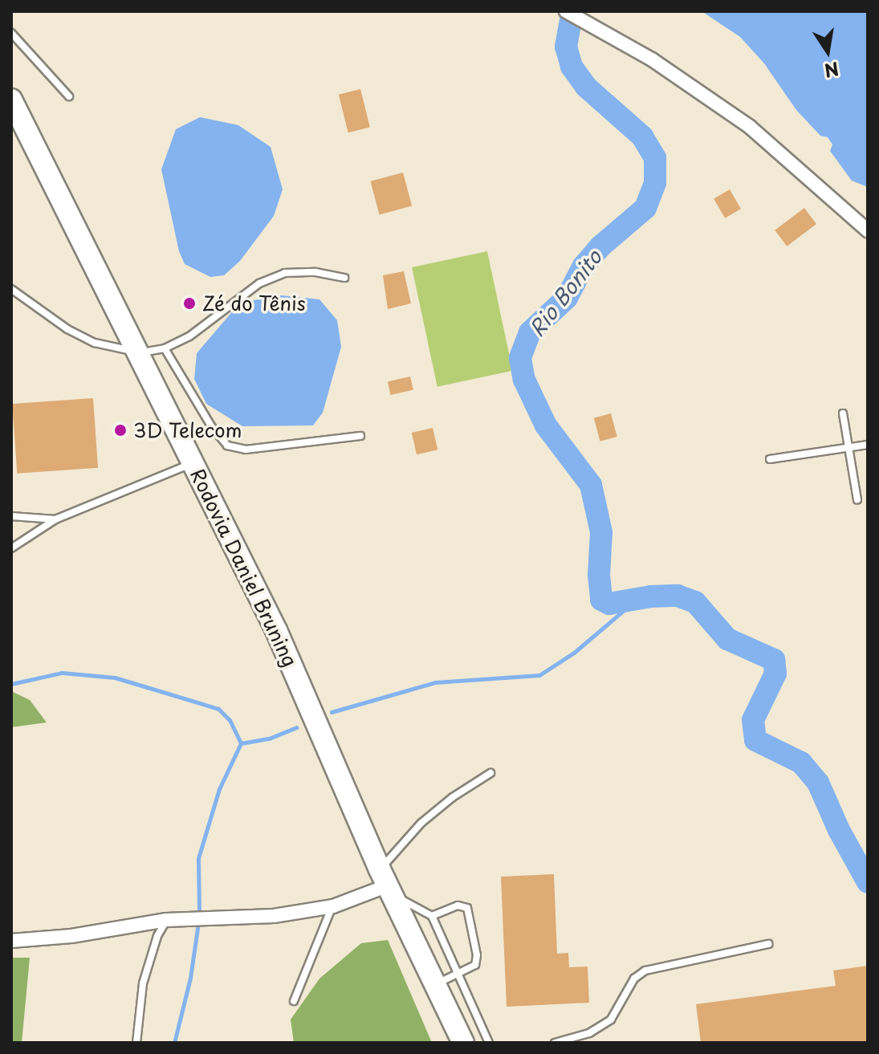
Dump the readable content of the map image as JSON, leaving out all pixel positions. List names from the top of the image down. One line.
{"streets":{"main road":["Rodovia Daniel Bruning"]},"water":["Rio Bonito"],"places":["Zé do Tênis","3D Telecom"],"north":"bottom"}
